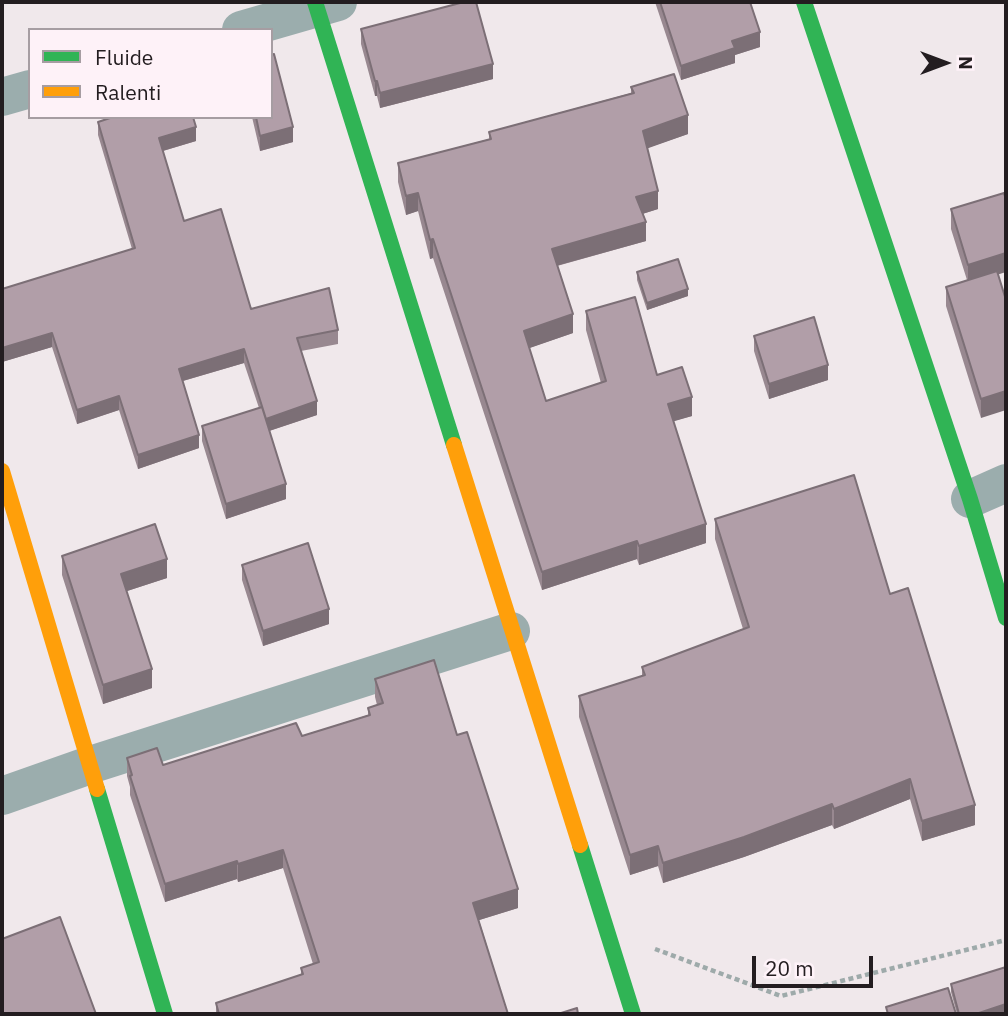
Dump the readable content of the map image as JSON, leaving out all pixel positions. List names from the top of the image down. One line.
{"legend":["Fluide","Ralenti"],"scale_bar":"20 m","north":"right"}
